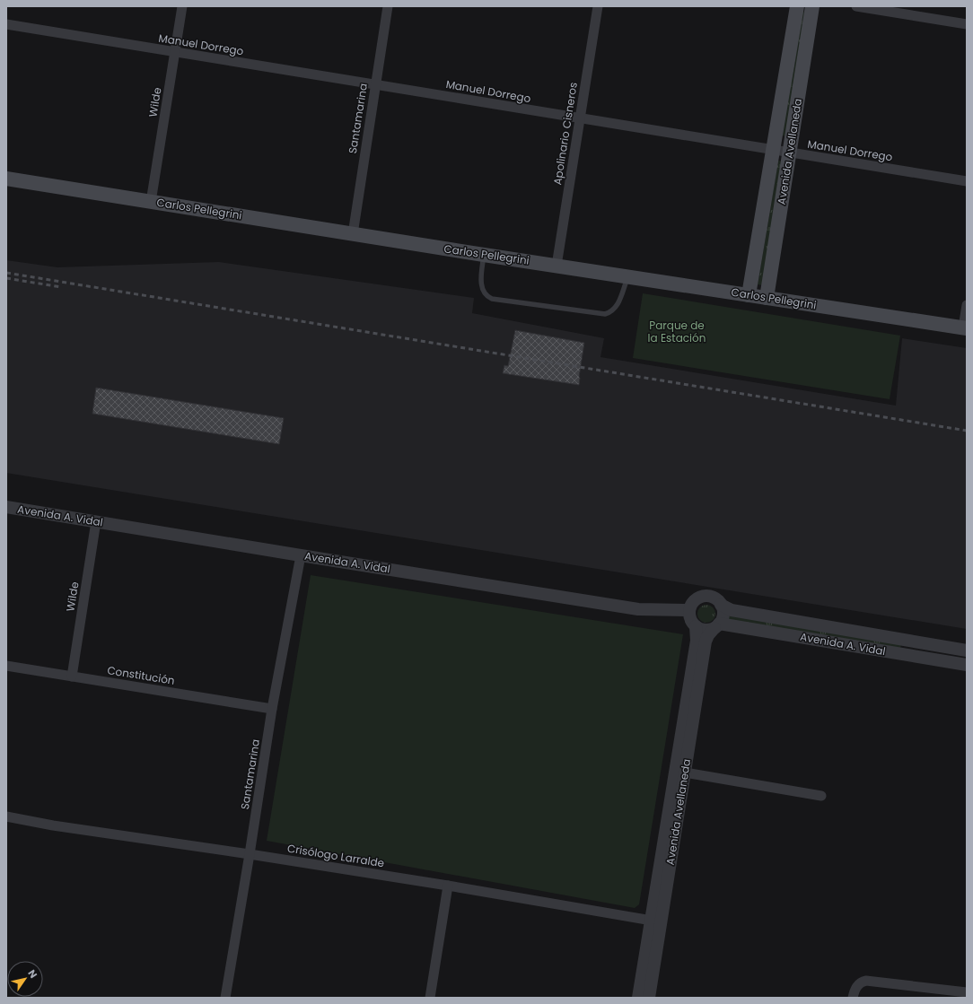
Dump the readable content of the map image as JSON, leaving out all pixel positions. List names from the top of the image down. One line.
{"streets":{"main road":["Avenida Avellaneda","Carlos Pellegrini"],"street":["Manuel Dorrego","Wilde","Santamarina","Apolinario Cisneros","Avenida A. Vidal","Constitución","Crisólogo Larralde"]},"crossings":[["Manuel Dorrego","Wilde"],["Manuel Dorrego","Santamarina"],["Manuel Dorrego","Apolinario Cisneros"],["Manuel Dorrego","Avenida Avellaneda"],["Wilde","Carlos Pellegrini"],["Wilde","Avenida A. Vidal"],["Wilde","Constitución"],["Santamarina","Carlos Pellegrini"],["Santamarina","Avenida A. Vidal"],["Santamarina","Constitución"],["Santamarina","Crisólogo Larralde"],["Apolinario Cisneros","Carlos Pellegrini"],["Avenida Avellaneda","Carlos Pellegrini"],["Avenida Avellaneda","Avenida A. Vidal"],["Avenida Avellaneda","Crisólogo Larralde"]],"parks":["Parque de la Estación"],"north":"top right"}
